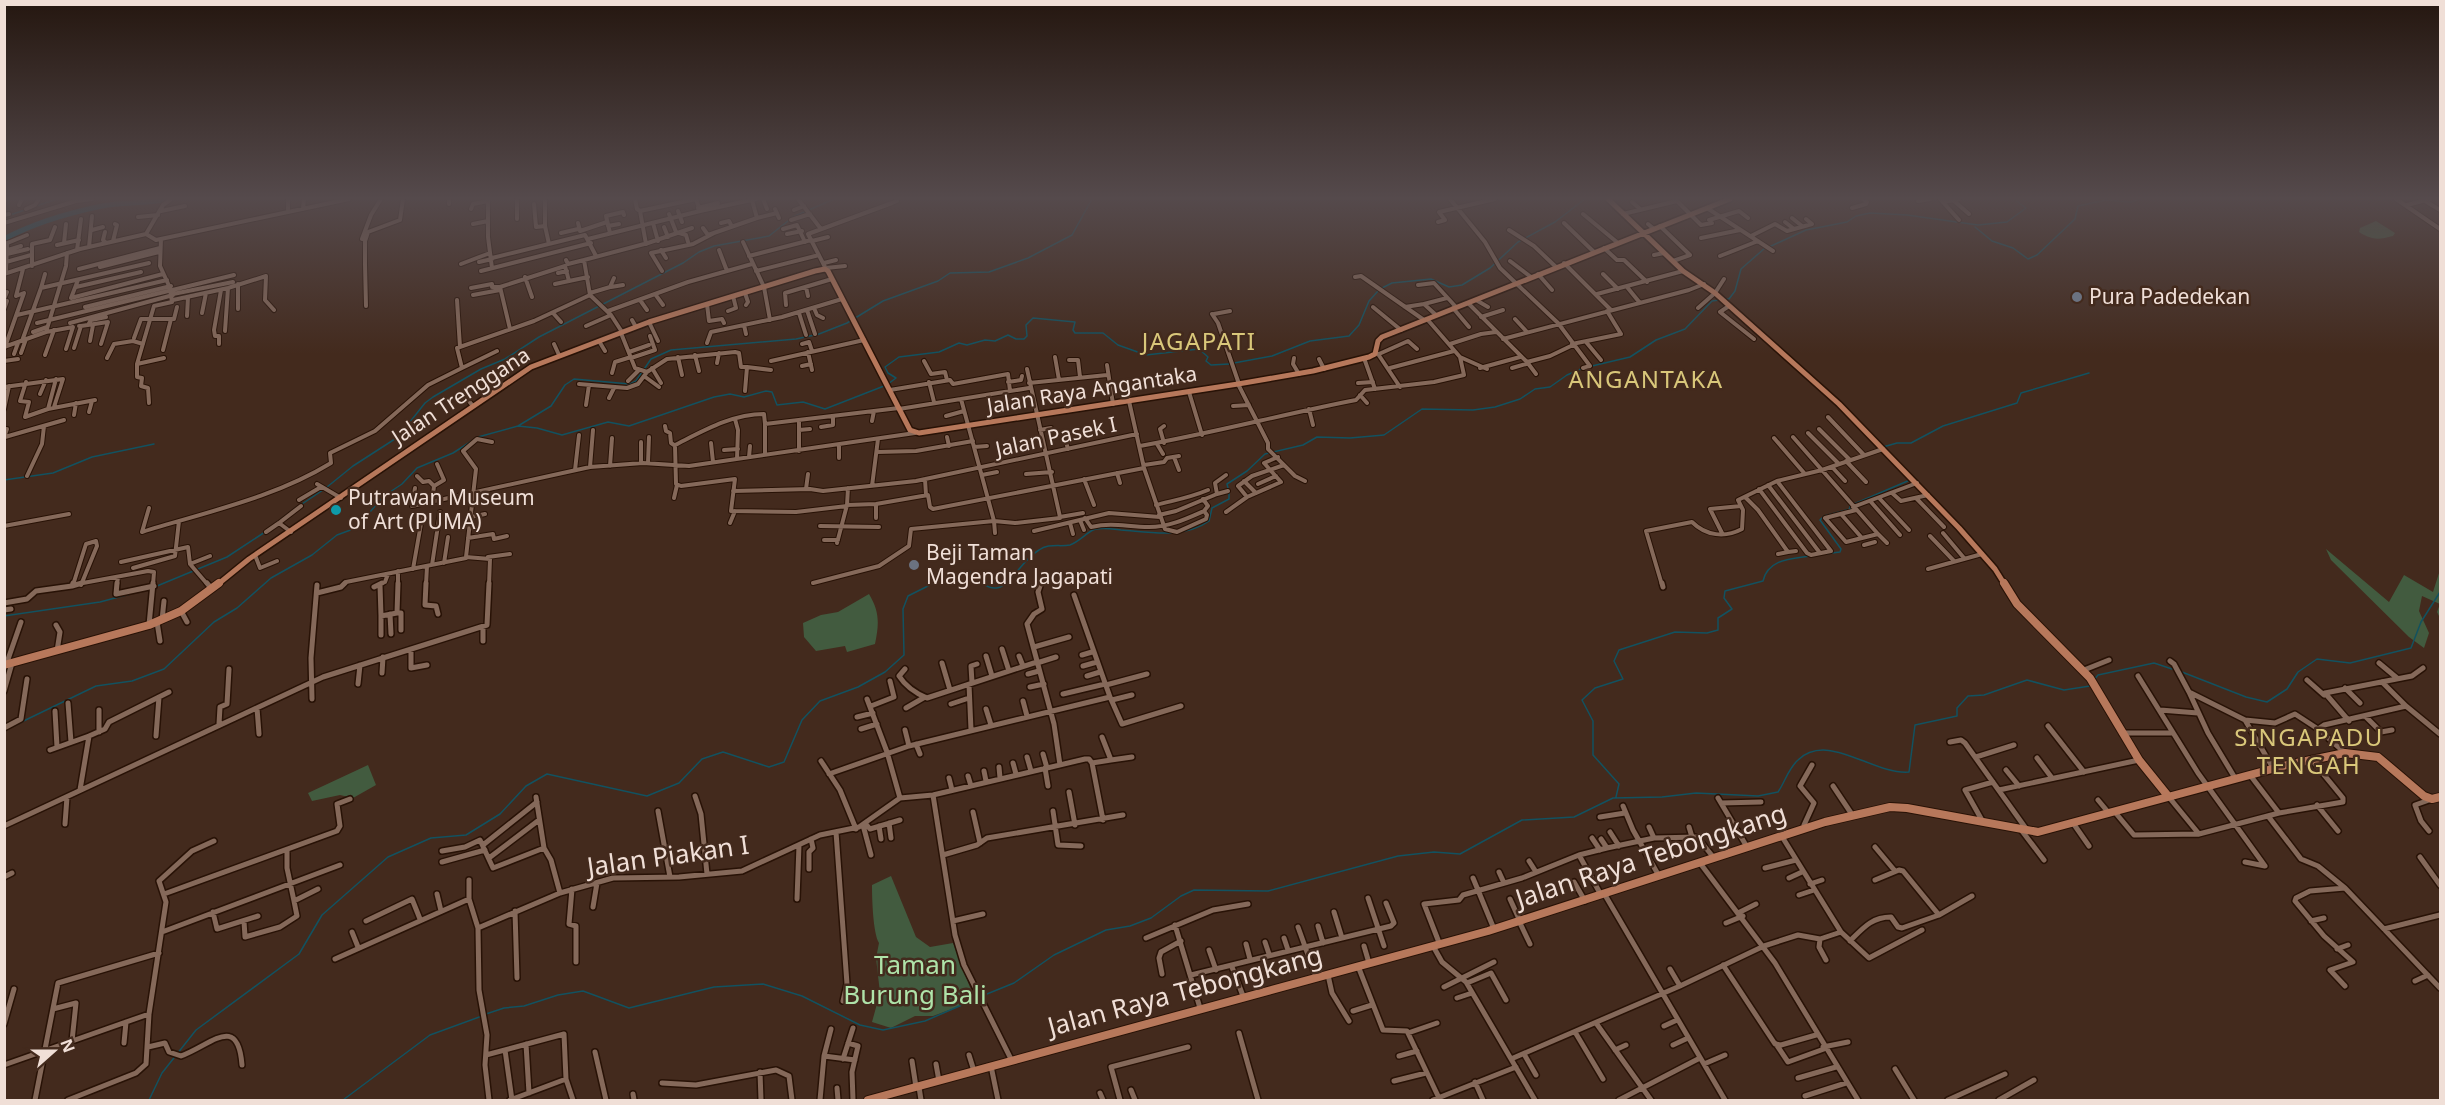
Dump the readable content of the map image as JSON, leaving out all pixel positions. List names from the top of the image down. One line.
{"streets":{"main road":["Jalan Raya Angantaka","Jalan Trenggana","Jalan Raya Tebongkang"],"street":["Jalan Pasek I","Jalan Piakan I"]},"districts":["JAGAPATI","ANGANTAKA","SINGAPADU TENGAH"],"parks":["Taman Burung Bali"],"places":["Pura Padedekan","Putrawan Museum of Art (PUMA)","Beji Taman Magendra Jagapati"],"north":"right"}
